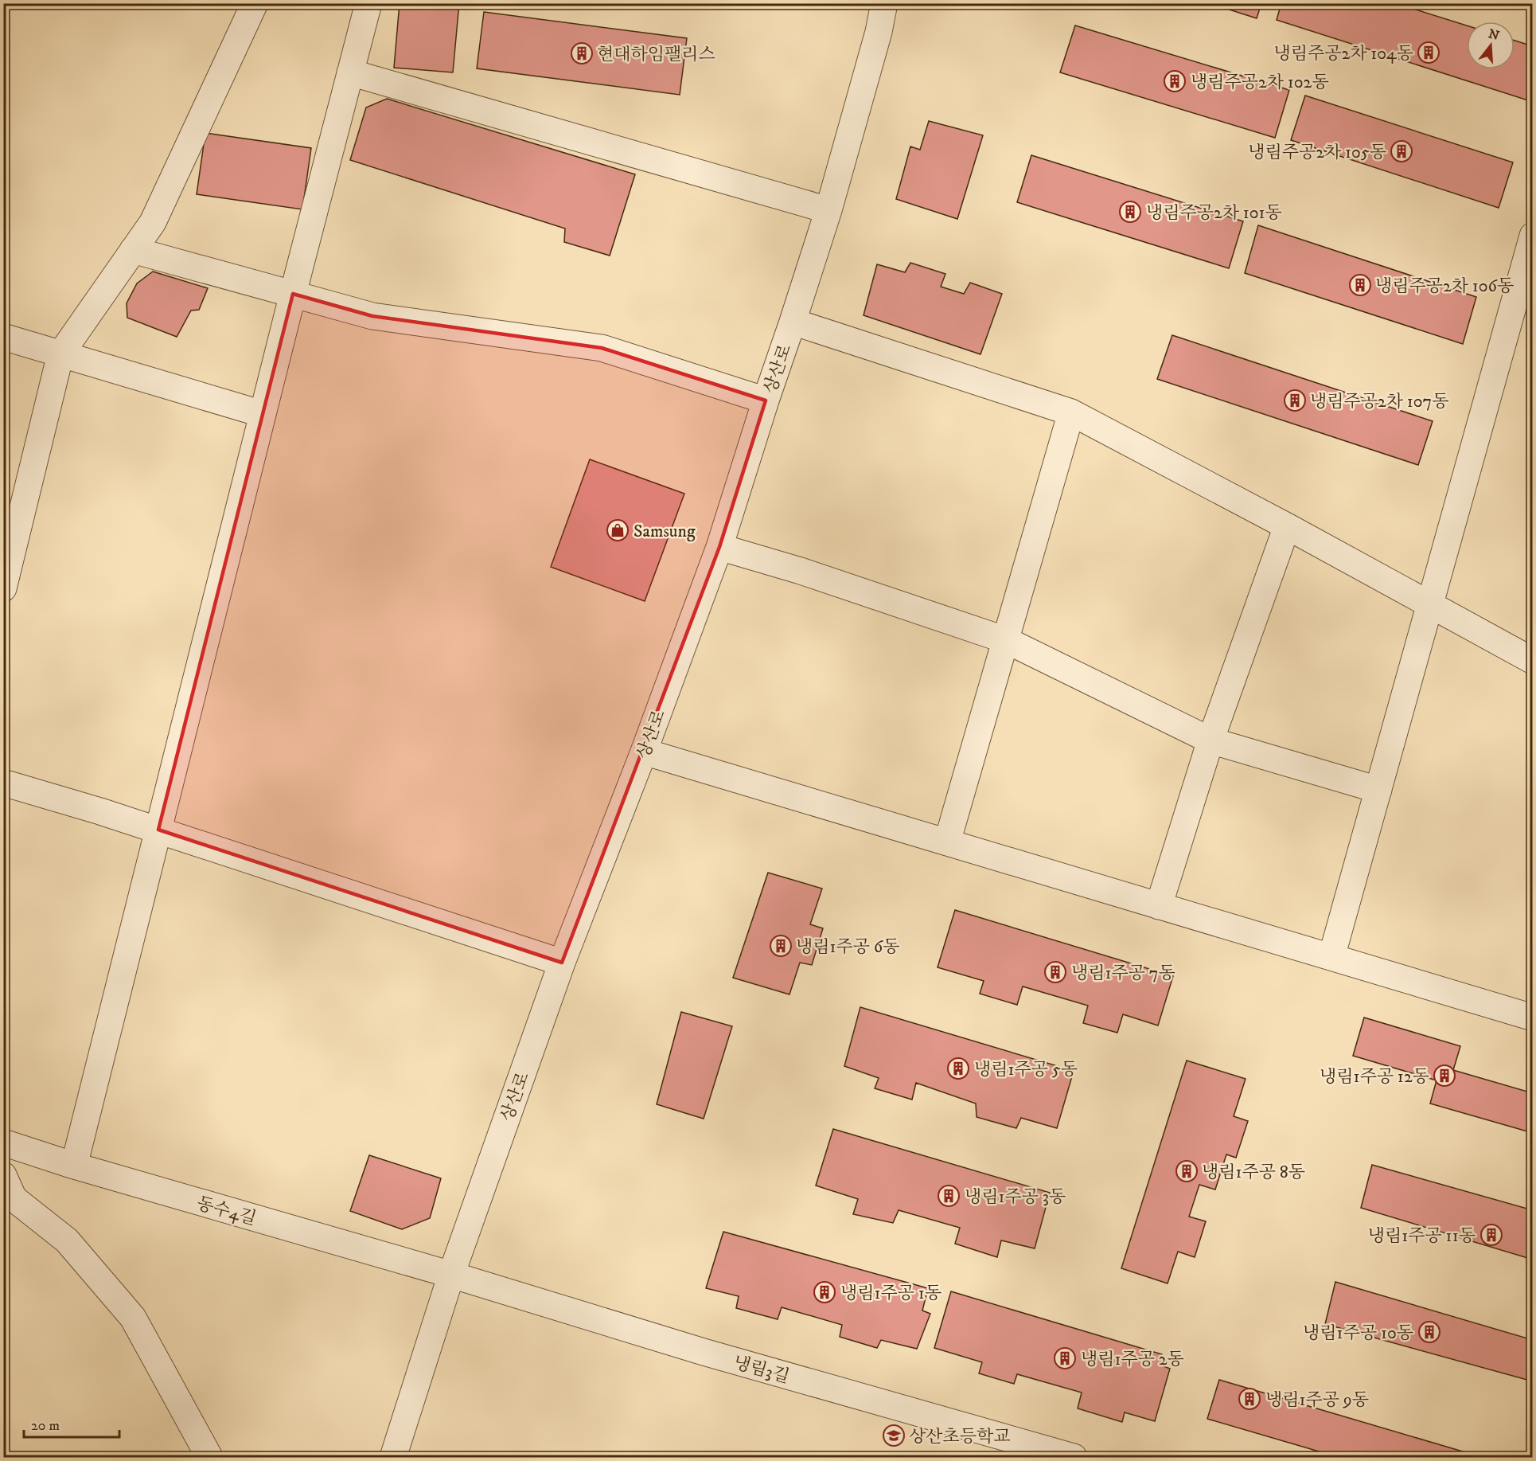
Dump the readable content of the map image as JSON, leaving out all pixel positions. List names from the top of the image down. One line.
{"streets":{"street":["상산로","동수4길","냉림3길"]},"crossings":[["상산로","동수4길"],["상산로","냉림3길"],["동수4길","냉림3길"]],"places":{"building":["냉림주공2차 104동","현대하임팰리스","냉림주공2차 102동","냉림주공2차 105동","냉림주공2차 101동","냉림주공2차 106동","냉림주공2차 107동","냉림1주공 6동","냉림1주공 7동","냉림1주공 5동","냉림1주공 12동","냉림1주공 8동","냉림1주공 3동","냉림1주공 11동","냉림1주공 1동","냉림1주공 10동","냉림1주공 2동","냉림1주공 9동"],"shop":["Samsung"],"school or university":["상산초등학교"]},"scale_bar":"20 m","north":"top"}
